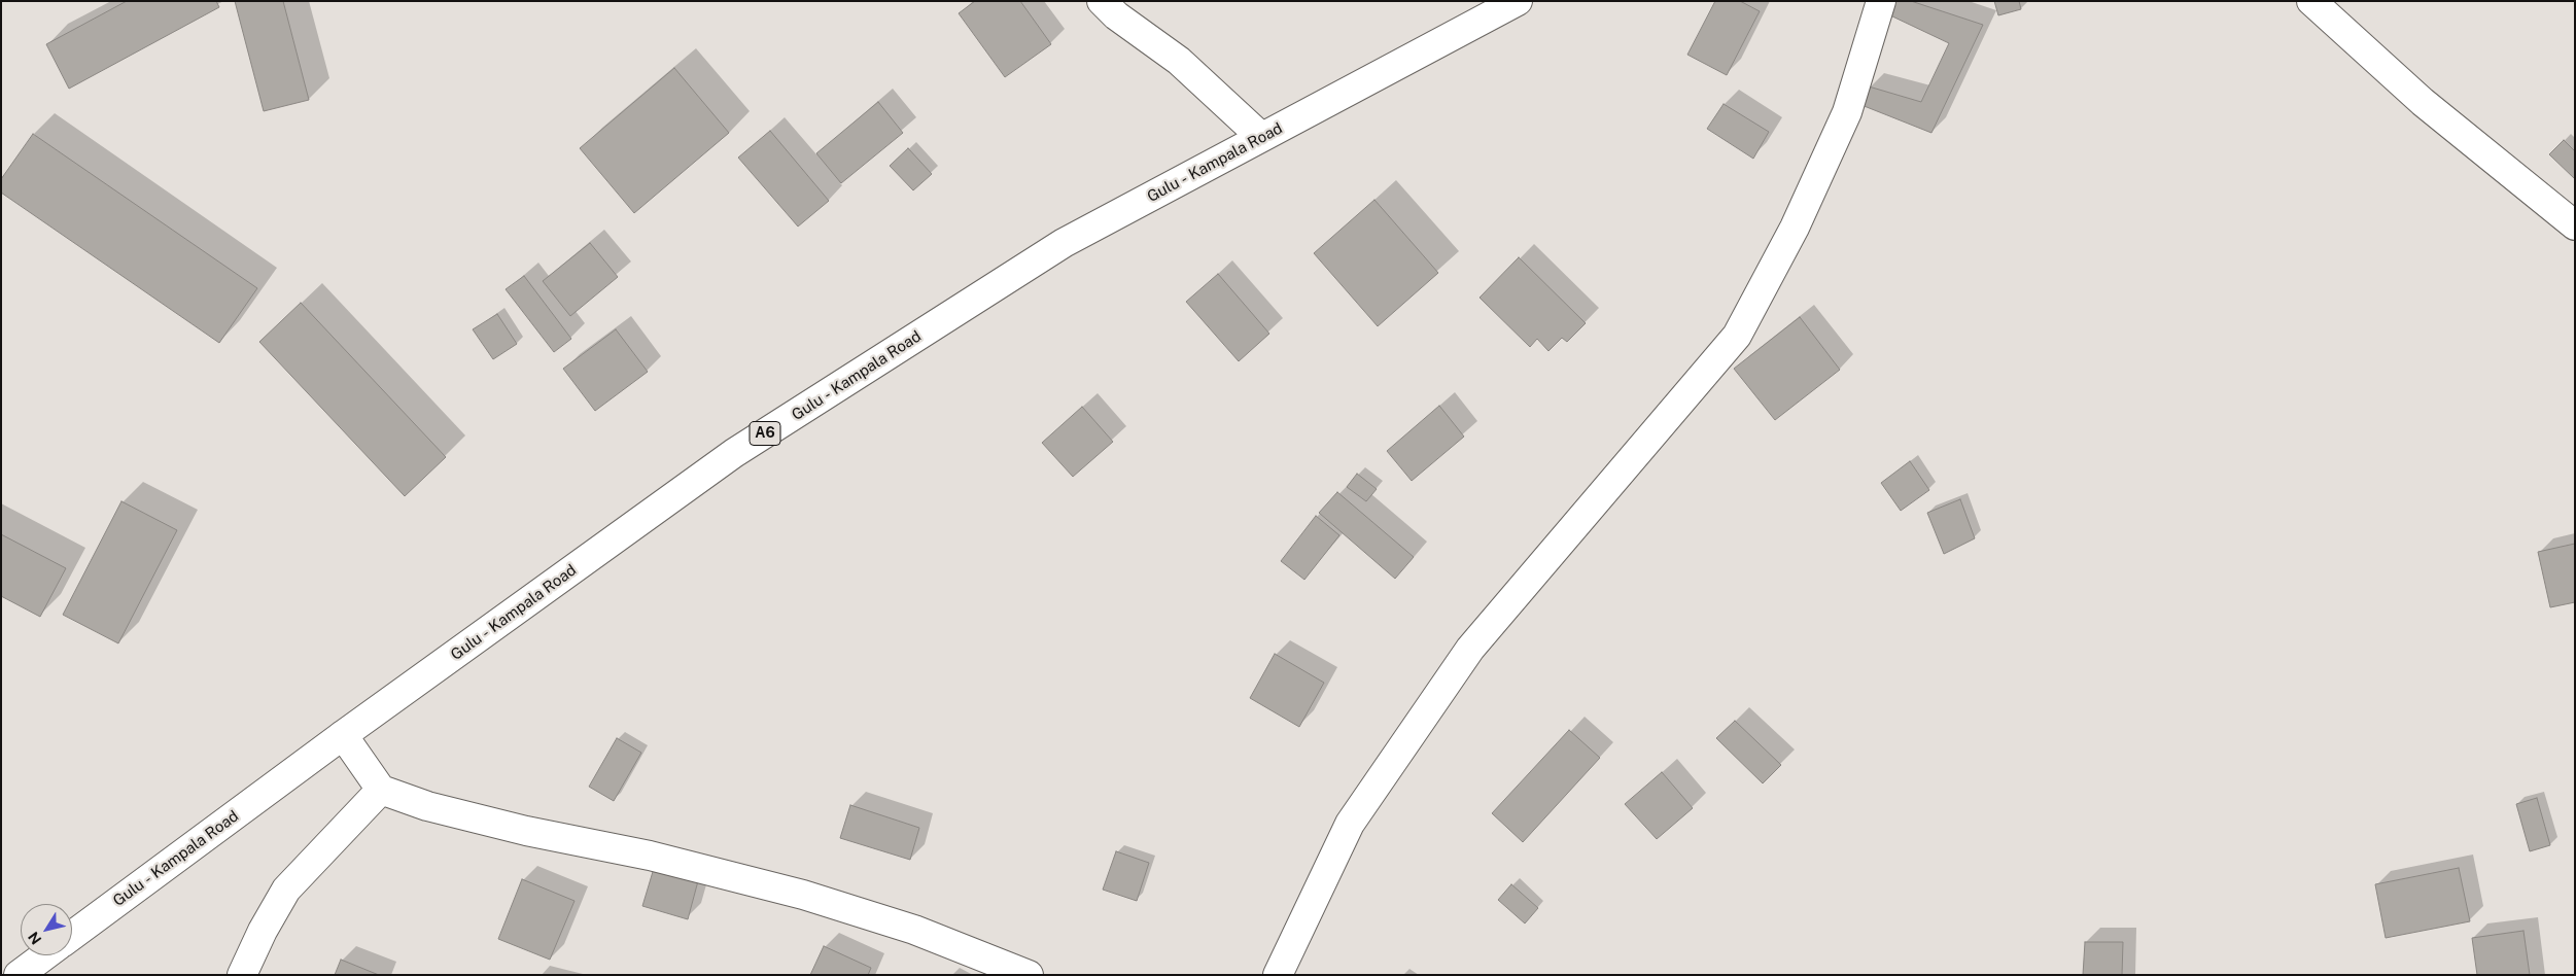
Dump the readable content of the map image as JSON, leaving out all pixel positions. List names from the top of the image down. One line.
{"streets":{"street":["Gulu - Kampala Road","A6"]},"north":"bottom left"}
